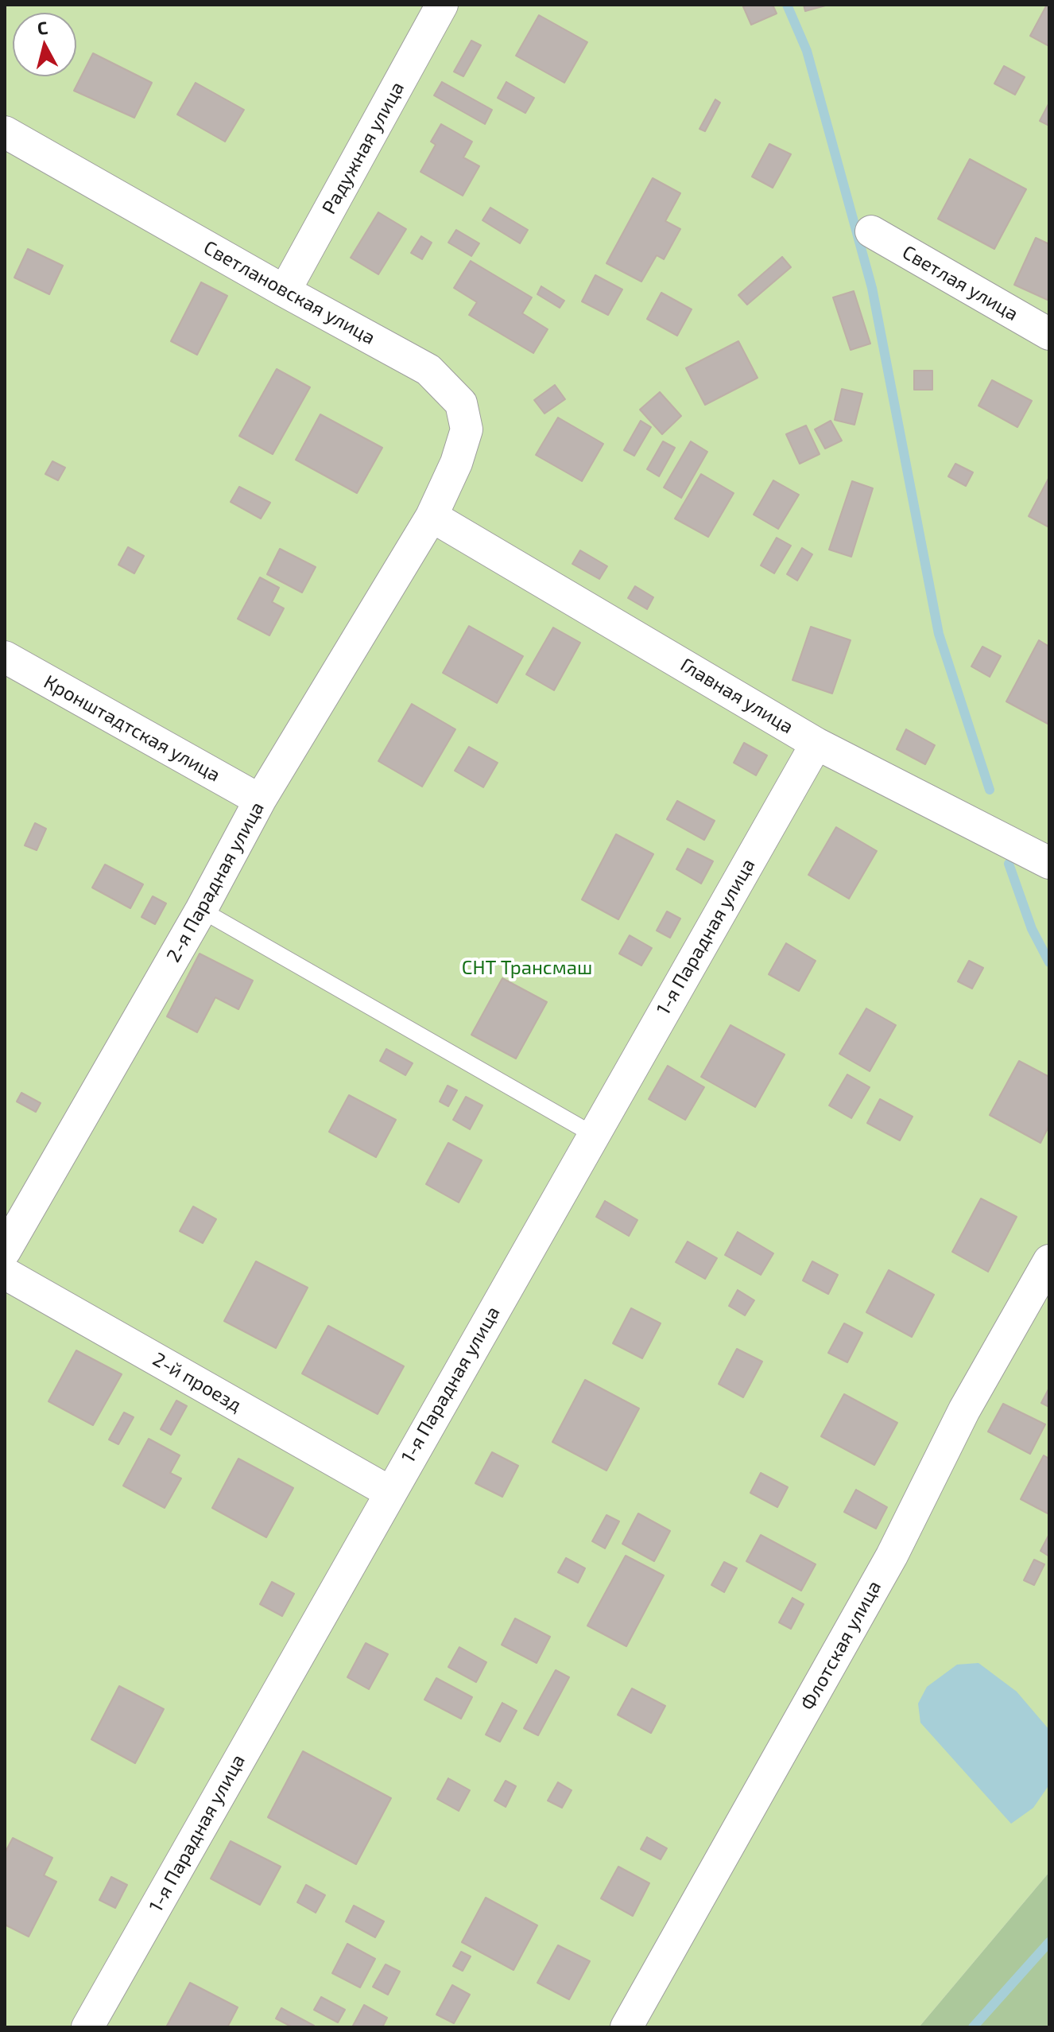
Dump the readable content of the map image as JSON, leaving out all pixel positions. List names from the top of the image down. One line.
{"streets":{"street":["Радужная улица","Светлая улица","Светлановская улица","Главная улица","Кронштадтская улица","2-я Парадная улица","1-я Парадная улица","2-й проезд","Флотская улица"]},"crossings":[["Радужная улица","Светлановская улица"],["Светлановская улица","Главная улица"],["Светлановская улица","2-я Парадная улица"],["Главная улица","2-я Парадная улица"],["Главная улица","1-я Парадная улица"],["Кронштадтская улица","2-я Парадная улица"],["1-я Парадная улица","2-й проезд"]],"parks":["СНТ Трансмаш"],"north":"top"}
